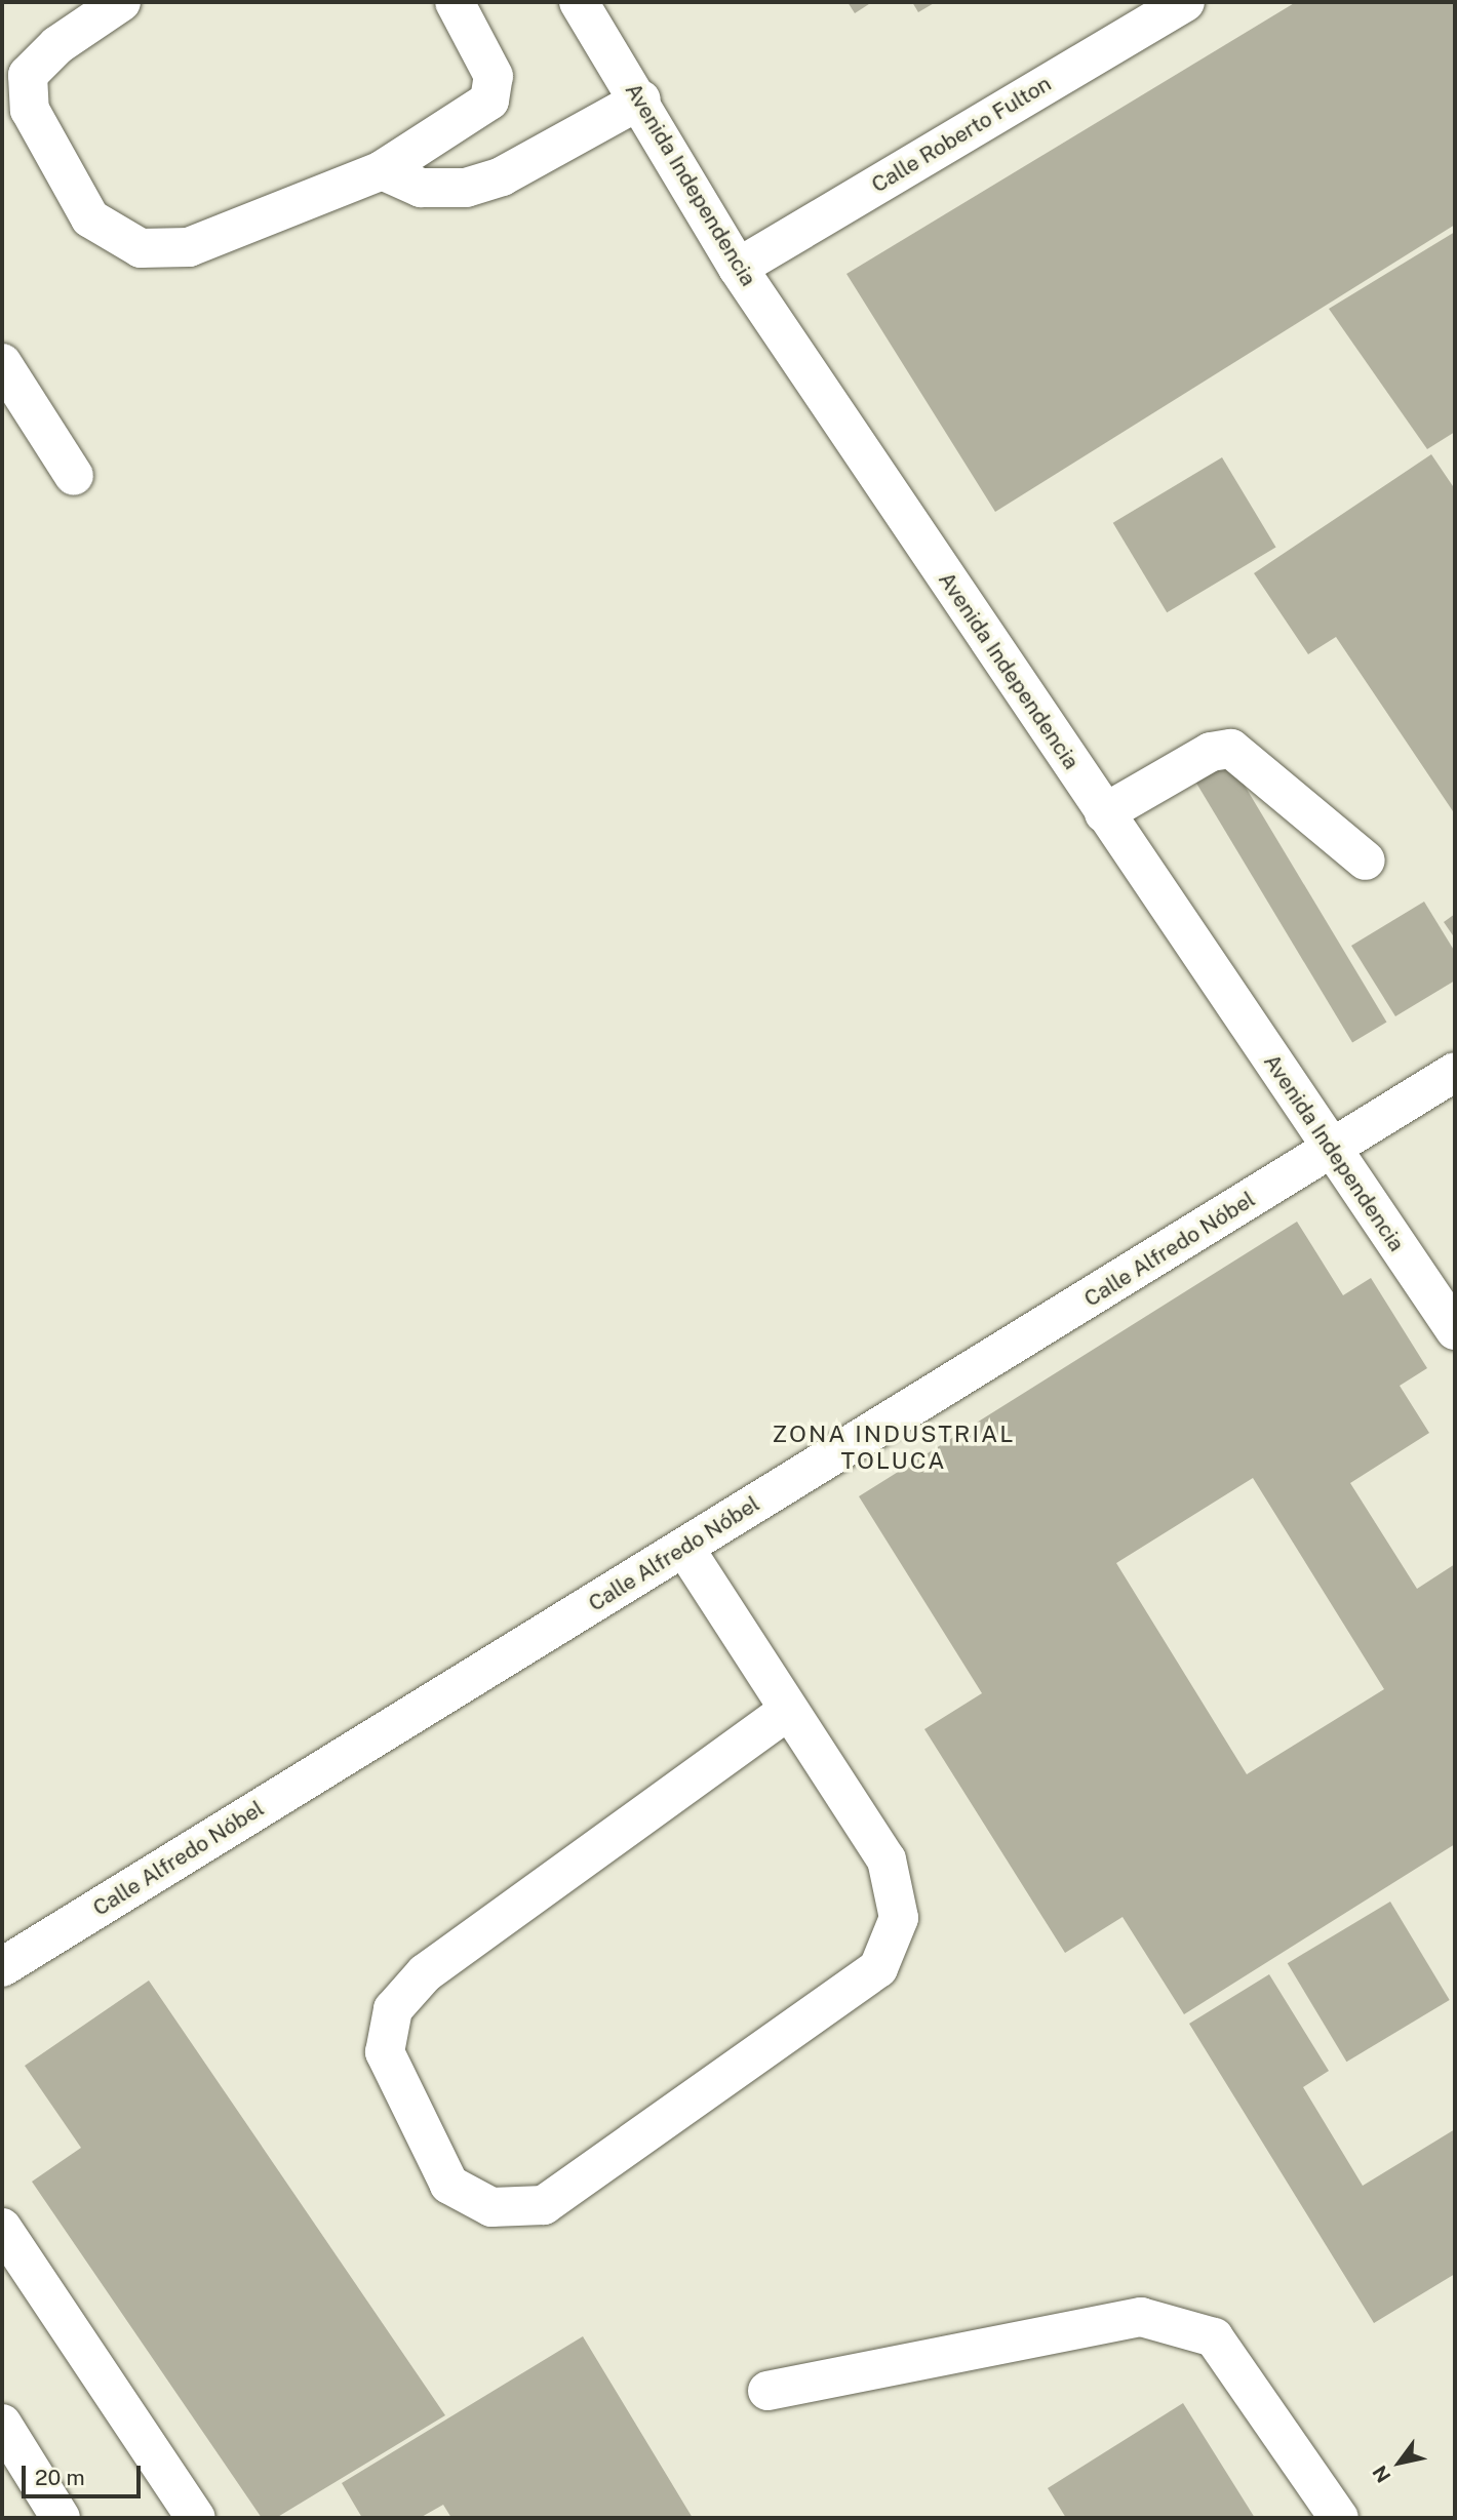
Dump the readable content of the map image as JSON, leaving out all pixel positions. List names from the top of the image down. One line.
{"streets":{"main road":["Calle Roberto Fulton","Avenida Independencia","Calle Alfredo Nóbel"]},"crossings":[["Calle Roberto Fulton","Avenida Independencia"],["Avenida Independencia","Calle Alfredo Nóbel"]],"districts":["ZONA INDUSTRIAL TOLUCA"],"scale_bar":"20 m","north":"bottom left"}
